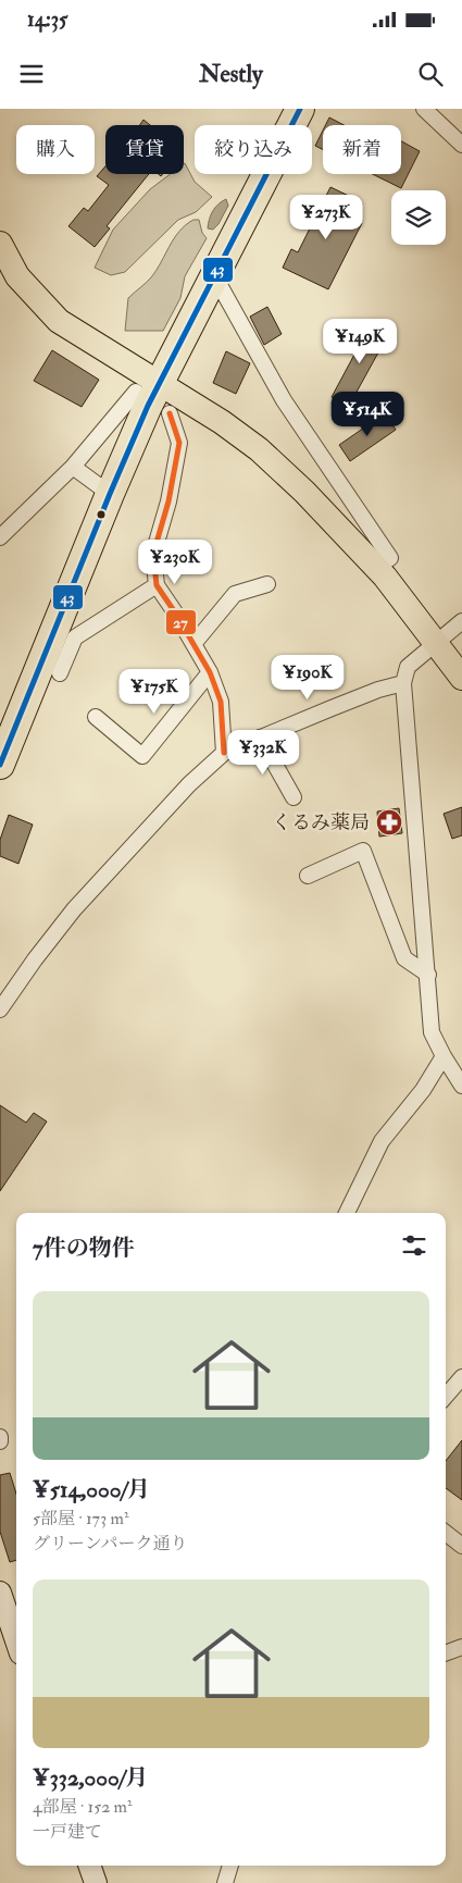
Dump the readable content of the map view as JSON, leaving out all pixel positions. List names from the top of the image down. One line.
{"places":{"pharmacy":["くるみ薬局"]},"lines":["transit line 43","transit line 27"],"page":{"status":"14:35","header":"Nestly","chip":["購入","賃貸","絞り込み","新着"],"price":["¥273K","¥149K","¥514K","¥230K","¥190K","¥175K","¥332K"],"heading":"7件の物件","list":[{"name":"¥514,000/月","note":"5部屋 · 173 m² · グリーンパーク通り"},{"name":"¥332,000/月","note":"4部屋 · 152 m² · 一戸建て"}]}}
